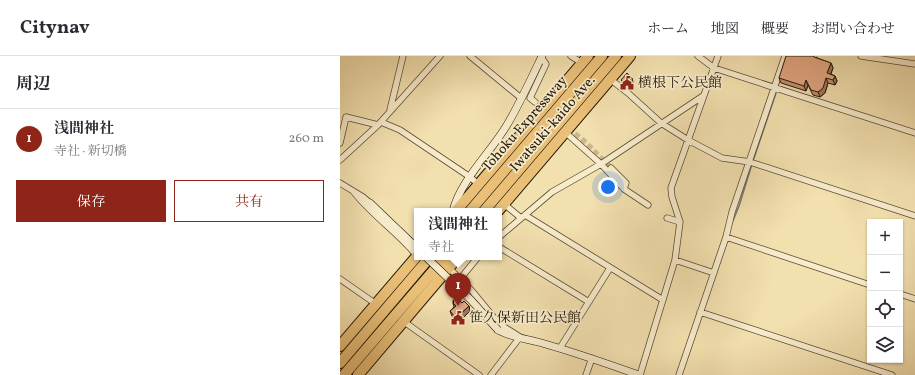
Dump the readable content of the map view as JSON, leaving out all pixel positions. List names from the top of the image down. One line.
{"streets":{"highway":["Tohoku Expressway","Iwatsuki-kaido Ave."]},"places":{"public building":["横根下公民館","笹久保新田公民館"]},"page":{"header":"Citynav","nav":["ホーム","地図","概要","お問い合わせ"],"heading":"周辺","list":[{"mark":"1","name":"浅間神社","note":"寺社 · 新切橋","value":"260 m"}],"buttons":["保存","共有"],"popup":["浅間神社","寺社"],"map_buttons":["+","−"],"pins":"1"}}
